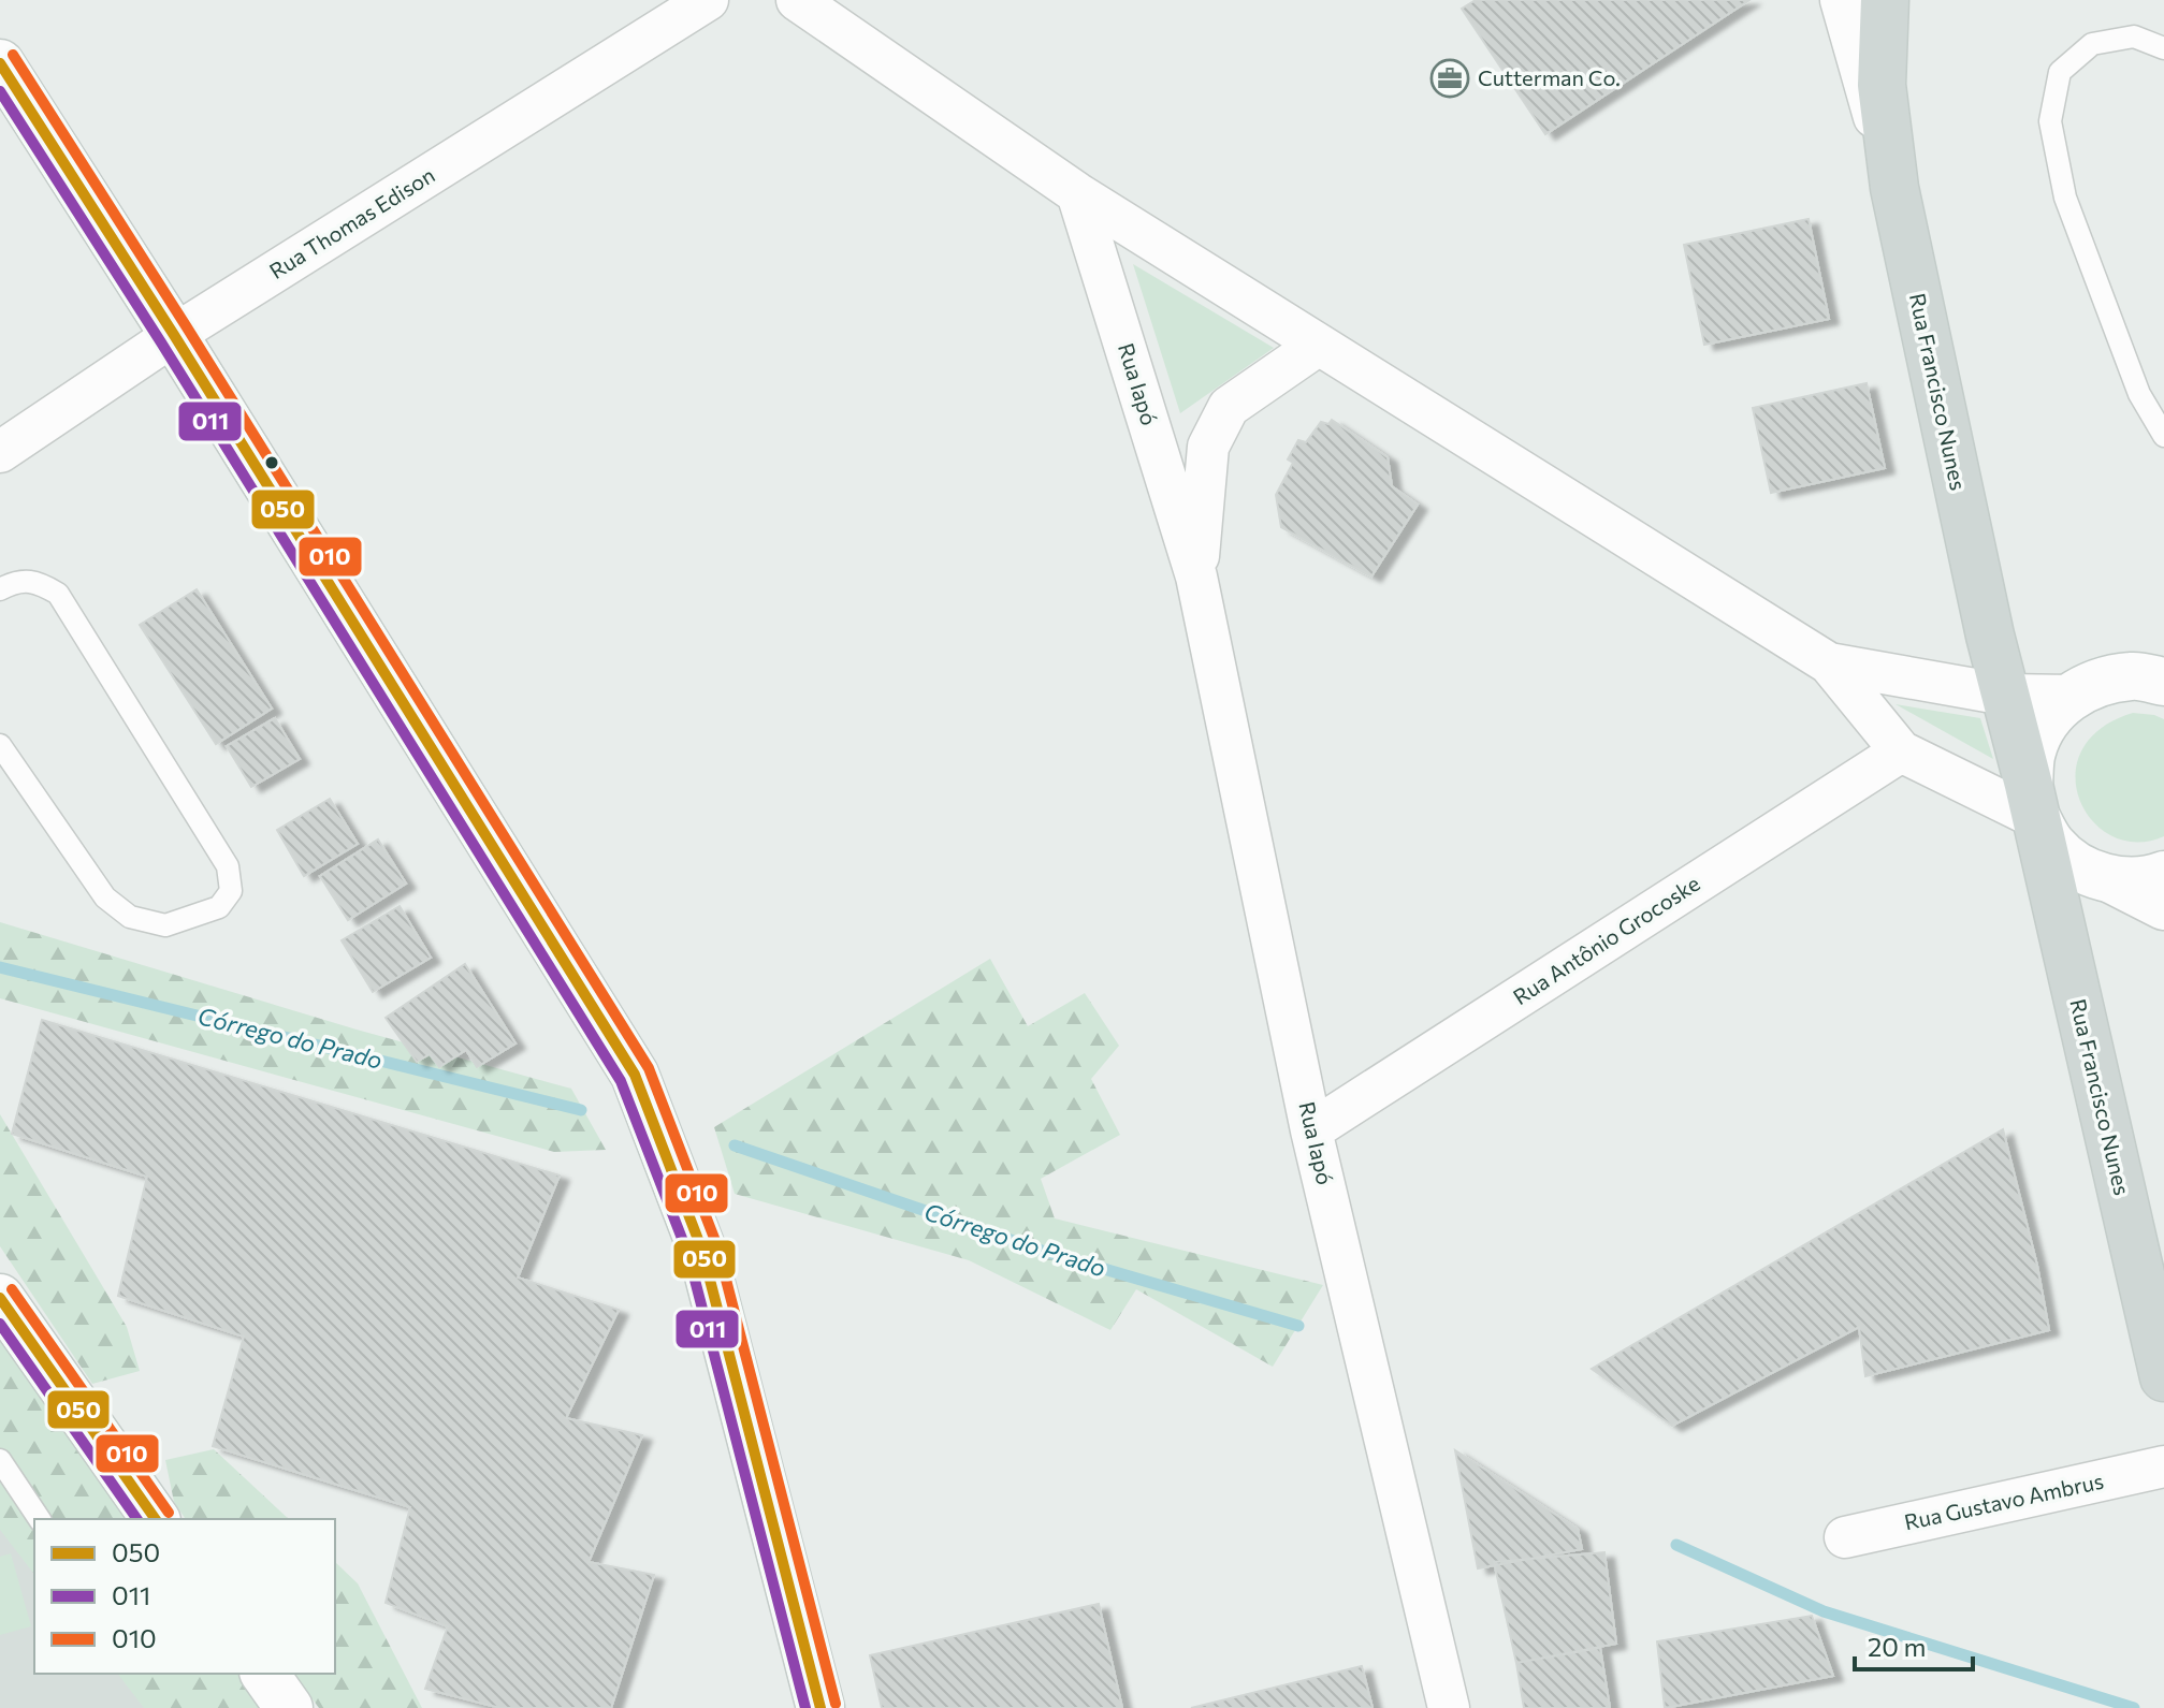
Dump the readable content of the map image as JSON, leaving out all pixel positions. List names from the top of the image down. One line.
{"streets":{"main road":["Rua Francisco Nunes"],"street":["Rua Thomas Edison","Rua Iapó","Rua Antônio Grocoske","Rua Gustavo Ambrus"]},"crossings":[["Rua Iapó","Rua Antônio Grocoske"]],"water":["Córrego do Prado"],"places":{"office":["Cutterman Co."]},"lines":["transit line 010","transit line 050","transit line 011"],"legend":["050","011","010"],"scale_bar":"20 m"}
